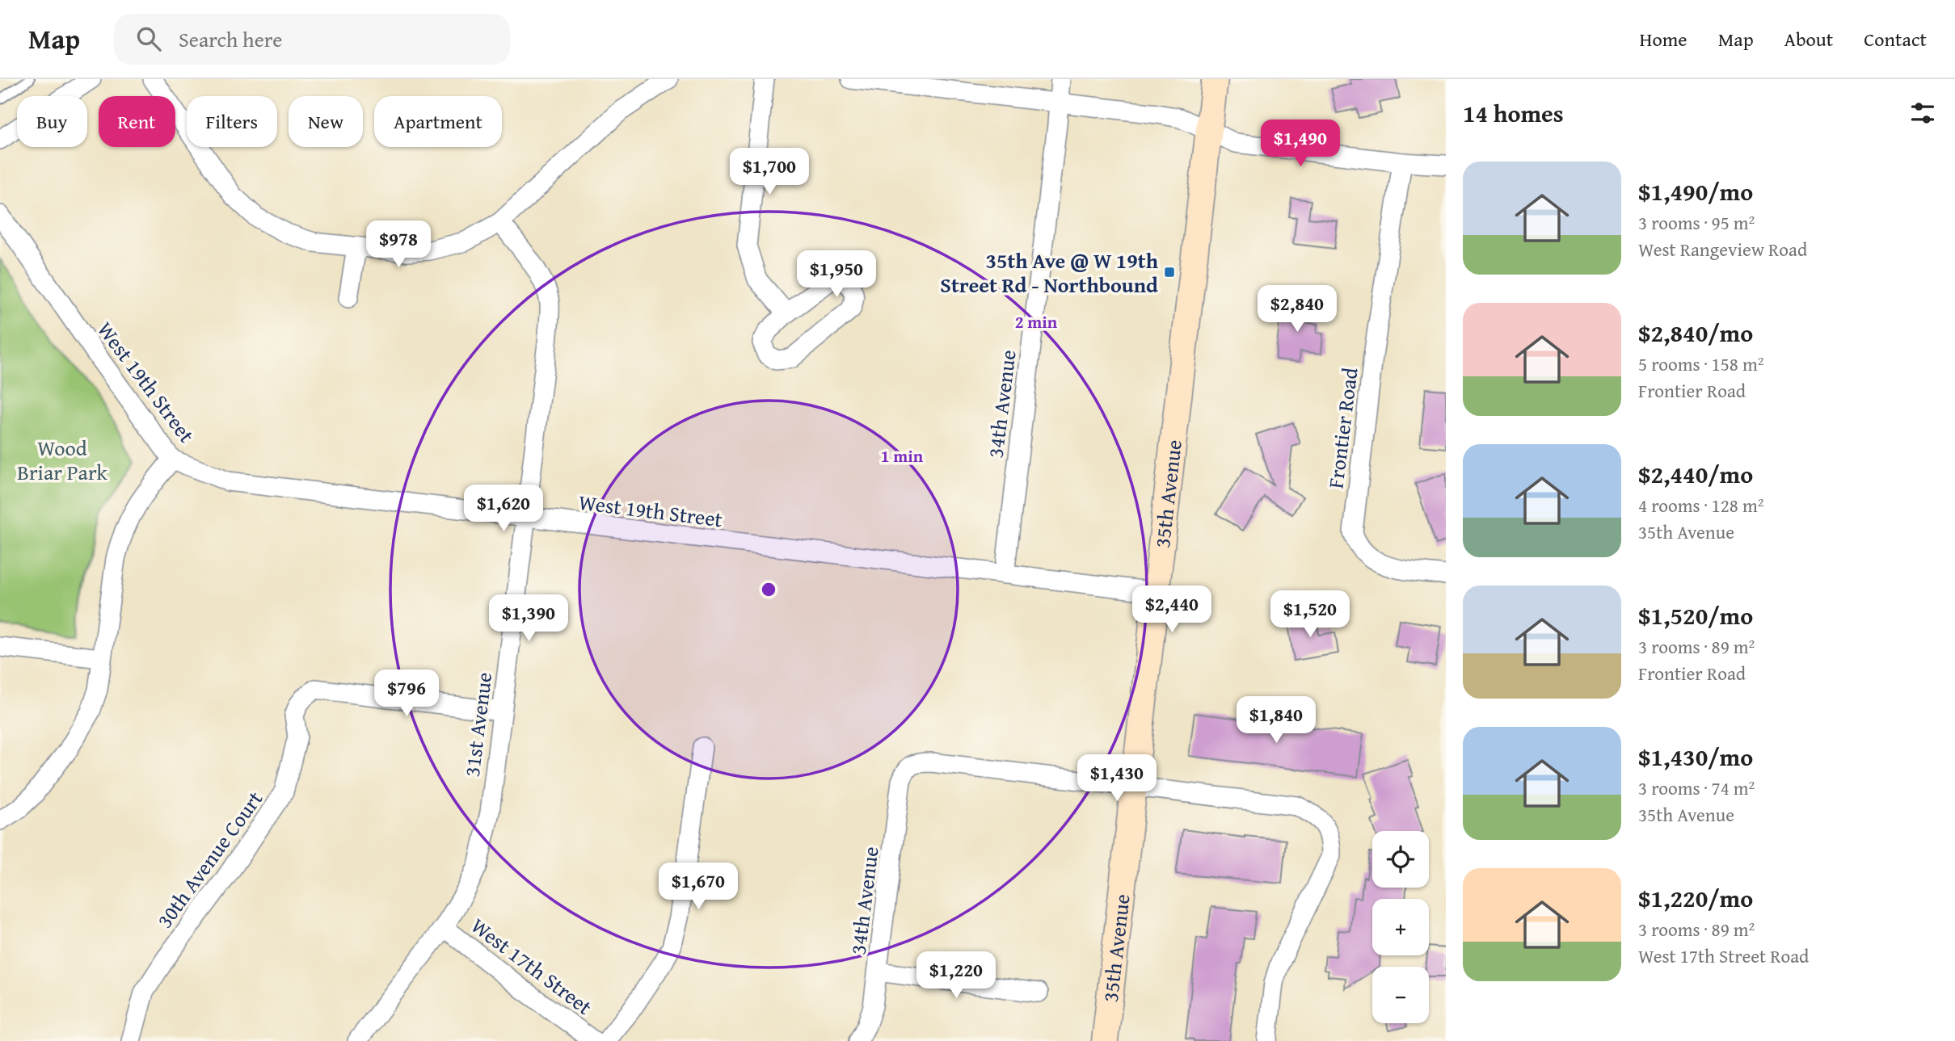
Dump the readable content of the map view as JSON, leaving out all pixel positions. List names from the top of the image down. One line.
{"streets":{"main road":["35th Avenue"],"street":["West 19th Street","34th Avenue","Frontier Road","31st Avenue","30th Avenue Court","West 17th Street"]},"crossings":[["West 19th Street","34th Avenue"],["West 19th Street","35th Avenue"],["West 19th Street","31st Avenue"],["34th Avenue","35th Avenue"],["31st Avenue","30th Avenue Court"],["31st Avenue","West 17th Street"]],"parks":["Wood Briar Park"],"places":{"transit":["35th Ave @ W 19th Street Rd - Northbound"]},"page":{"header":"Map","search":"Search here","nav":["Home","Map","About","Contact"],"heading":"14 homes","chip":["Buy","Rent","Filters","New","Apartment"],"price":["$1,490","$1,700","$978","$1,950","$2,840","$1,620","$2,440","$1,520","$1,390","$796","$1,840","$1,430","$1,670","$1,220"],"list":[{"name":"$1,490/mo","note":"3 rooms · 95 m² · West Rangeview Road"},{"name":"$2,840/mo","note":"5 rooms · 158 m² · Frontier Road"},{"name":"$2,440/mo","note":"4 rooms · 128 m² · 35th Avenue"},{"name":"$1,520/mo","note":"3 rooms · 89 m² · Frontier Road"},{"name":"$1,430/mo","note":"3 rooms · 74 m² · 35th Avenue"},{"name":"$1,220/mo","note":"3 rooms · 89 m² · West 17th Street Road"}],"map_buttons":["+","−"]},"rings":["2 min","1 min"]}
